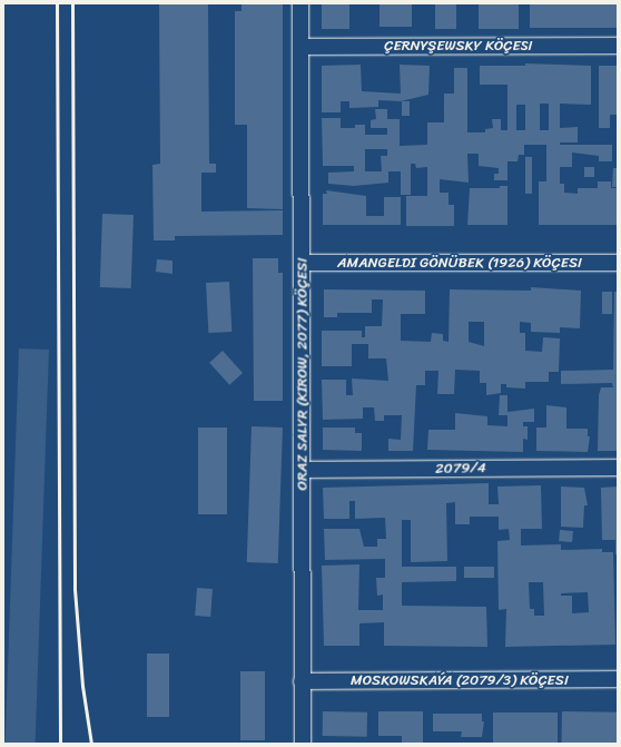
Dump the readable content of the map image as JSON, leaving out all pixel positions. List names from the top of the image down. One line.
{"streets":{"street":["ÇERNYŞEWSKY KÖÇESI","AMANGELDI GÖNÜBEK (1926) KÖÇESI","ORAZ SALYR (KIROW, 2077) KÖÇESI","2079/4","MOSKOWSKAÝA (2079/3) KÖÇESI"]},"crossings":[["ÇERNYŞEWSKY KÖÇESI","ORAZ SALYR (KIROW, 2077) KÖÇESI"],["AMANGELDI GÖNÜBEK (1926) KÖÇESI","ORAZ SALYR (KIROW, 2077) KÖÇESI"],["ORAZ SALYR (KIROW, 2077) KÖÇESI","2079/4"],["ORAZ SALYR (KIROW, 2077) KÖÇESI","MOSKOWSKAÝA (2079/3) KÖÇESI"]]}
